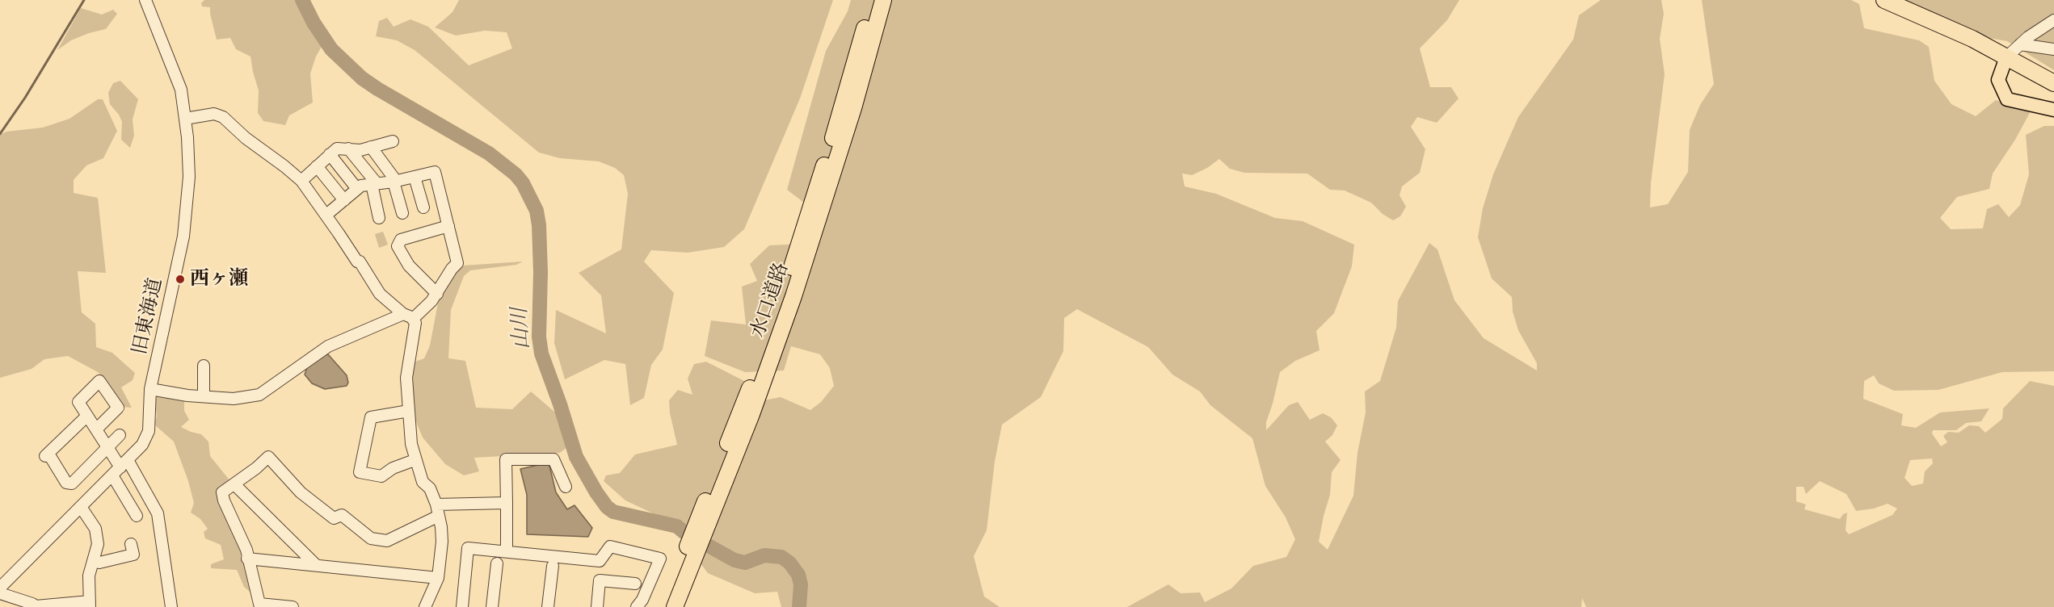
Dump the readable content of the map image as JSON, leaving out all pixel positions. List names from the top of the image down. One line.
{"streets":{"highway":["水口道路"],"street":["旧東海道"]},"water":["山川"],"places":["西ヶ瀬"]}
